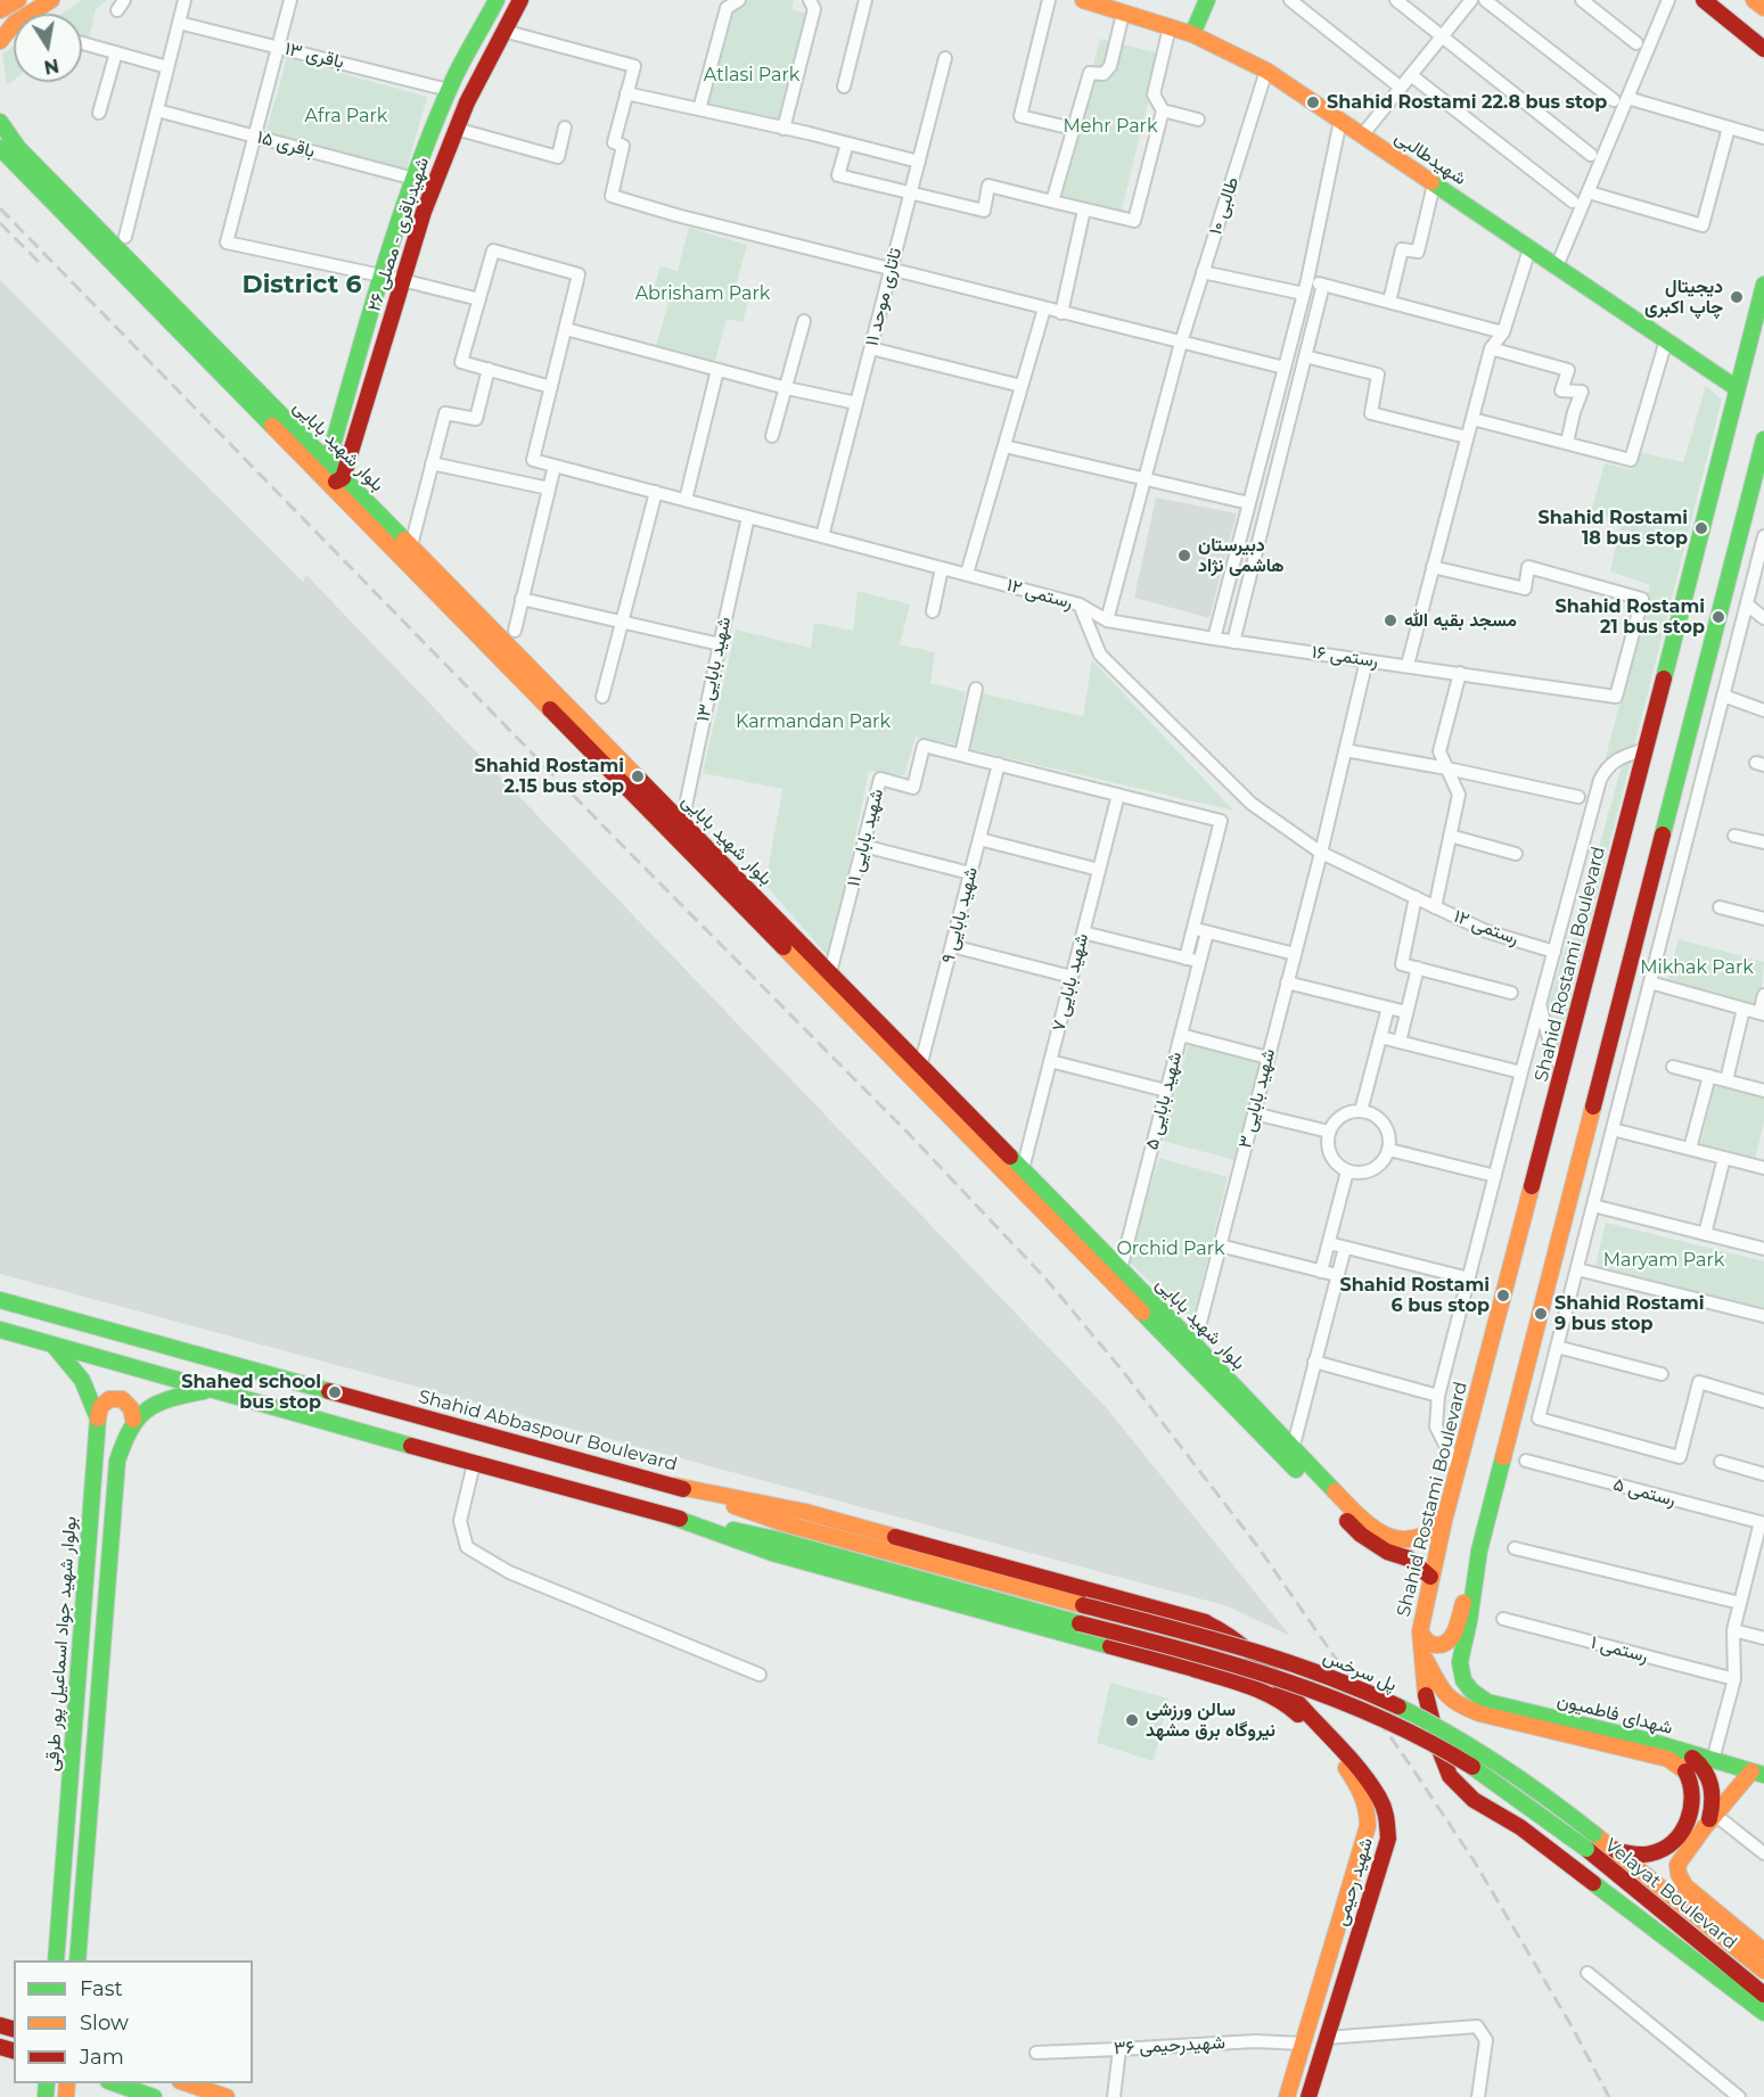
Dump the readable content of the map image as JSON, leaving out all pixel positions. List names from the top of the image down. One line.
{"streets":{"main road":["شهیدطالبی","شهیدباقری - مصلی ۲۶","بلوار شهید بابایی","Shahid Rostami Boulevard","Shahid Abbaspour Boulevard","بولوار شهید جواد اسماعیل پور طرقی","پل سرخس","شهدای فاطمیون","شهید رحیمی","Velayat Boulevard"],"street":["باقری ۱۳","باقری ۱۵","طالبی ۱۰","تاتاری موحد ۱۱","رستمی ۱۲","رستمی ۱۶","شهید بابایی ۱۳","شهید بابایی ۱۱","شهید بابایی ۹","شهید بابایی ۷","شهید بابایی ۳","شهید بابایی ۵","رستمی ۵","رستمی ۱","شهیدرحیمی ۳۶"]},"crossings":[["شهیدطالبی","طالبی ۱۰"],["شهیدطالبی","Shahid Rostami Boulevard"],["طالبی ۱۰","رستمی ۱۶"],["شهیدباقری - مصلی ۲۶","بلوار شهید بابایی"],["تاتاری موحد ۱۱","رستمی ۱۲"],["بلوار شهید بابایی","شهید بابایی ۱۳"],["بلوار شهید بابایی","شهید بابایی ۱۱"],["بلوار شهید بابایی","شهید بابایی ۹"],["بلوار شهید بابایی","Shahid Rostami Boulevard"],["بلوار شهید بابایی","شهید بابایی ۷"],["بلوار شهید بابایی","شهید بابایی ۳"],["بلوار شهید بابایی","شهید بابایی ۵"],["رستمی ۱۲","رستمی ۱۶"],["رستمی ۱۲","شهید بابایی ۱۳"],["رستمی ۱۲","شهید بابایی ۳"],["رستمی ۱۶","شهید بابایی ۳"],["Shahid Abbaspour Boulevard","پل سرخس"],["Shahid Abbaspour Boulevard","شهید رحیمی"],["پل سرخس","شهید رحیمی"],["پل سرخس","Velayat Boulevard"],["شهید رحیمی","شهیدرحیمی ۳۶"]],"districts":["District 6"],"parks":["Atlasi Park","Afra Park","Mehr Park","Abrisham Park","Karmandan Park","Mikhak Park","Orchid Park","Maryam Park"],"places":["Shahid Rostami 22.8 bus stop","دیجیتال چاپ اکبری","Shahid Rostami 18 bus stop","دبیرستان هاشمی نژاد","Shahid Rostami 21 bus stop","مسجد بقیه الله","Shahid Rostami 2.15 bus stop","Shahid Rostami 6 bus stop","Shahid Rostami 9 bus stop","Shahed school bus stop","سالن ورزشی نیروگاه برق مشهد"],"legend":["Fast","Slow","Jam"],"north":"bottom"}
